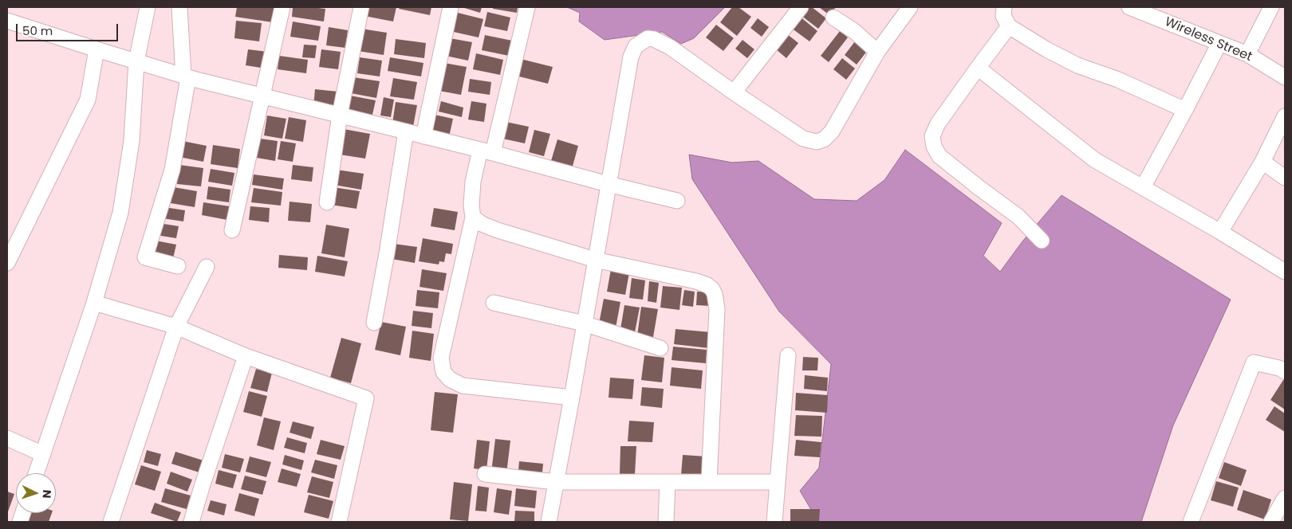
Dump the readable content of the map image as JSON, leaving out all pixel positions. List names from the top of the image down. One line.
{"streets":{"street":["Wireless Street"]},"scale_bar":"50 m","north":"right"}
